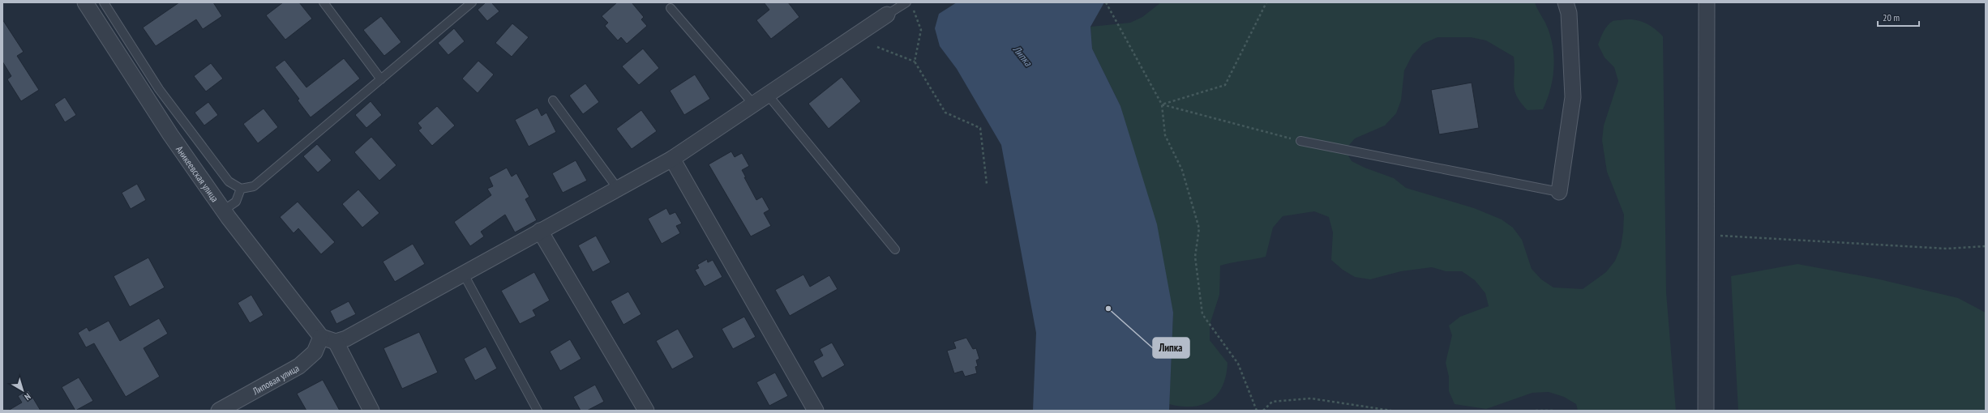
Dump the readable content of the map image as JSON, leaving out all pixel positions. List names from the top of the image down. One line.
{"streets":{"street":["Аникеевская улица","Липовая улица"]},"crossings":[["Аникеевская улица","Липовая улица"]],"water":["Липка"],"places":["Липка"],"scale_bar":"20 m","north":"bottom right"}
